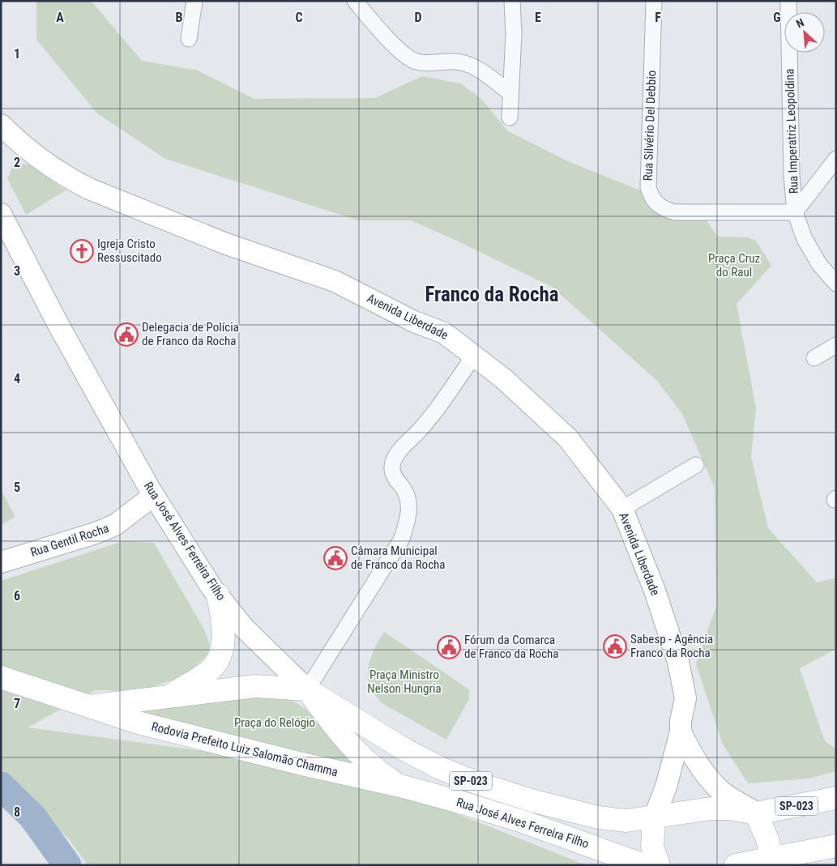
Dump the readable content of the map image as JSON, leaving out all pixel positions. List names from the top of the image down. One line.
{"streets":{"main road":["Rua José Alves Ferreira Filho","Rodovia Prefeito Luiz Salomão Chamma","SP-023"],"street":["Rua Silvério Del Debbio","Rua Imperatriz Leopoldina","Avenida Liberdade","Rua Gentil Rocha"]},"crossings":[["Rua Silvério Del Debbio","Rua Imperatriz Leopoldina"],["Avenida Liberdade","Rua José Alves Ferreira Filho"],["Avenida Liberdade","SP-023"],["Rua Gentil Rocha","Rua José Alves Ferreira Filho"],["Rua José Alves Ferreira Filho","Rodovia Prefeito Luiz Salomão Chamma"],["Rua José Alves Ferreira Filho","SP-023"],["Rodovia Prefeito Luiz Salomão Chamma","SP-023"]],"districts":["Franco da Rocha"],"parks":["Praça Cruz do Raul","Praça Ministro Nelson Hungria","Praça do Relógio"],"places":{"church":["Igreja Cristo Ressuscitado"],"public building":["Delegacia de Polícia de Franco da Rocha","Câmara Municipal de Franco da Rocha","Sabesp - Agência Franco da Rocha","Fórum da Comarca de Franco da Rocha"]},"north":"top left","grid":{"columns":["A","B","C","D","E","F","G"],"rows":["1","2","3","4","5","6","7","8"]}}
